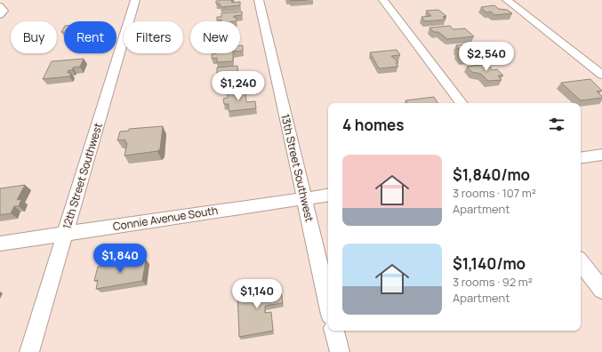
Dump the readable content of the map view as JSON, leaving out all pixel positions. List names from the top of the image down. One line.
{"streets":{"street":["13th Street Southwest","12th Street Southwest","Connie Avenue South"]},"crossings":[["13th Street Southwest","Connie Avenue South"],["12th Street Southwest","Connie Avenue South"]],"page":{"chip":["Buy","Rent","Filters","New"],"price":["$2,540","$1,240","$1,840","$1,140"],"heading":"4 homes","list":[{"name":"$1,840/mo","note":"3 rooms · 107 m² · Apartment"},{"name":"$1,140/mo","note":"3 rooms · 92 m² · Apartment"}]}}
